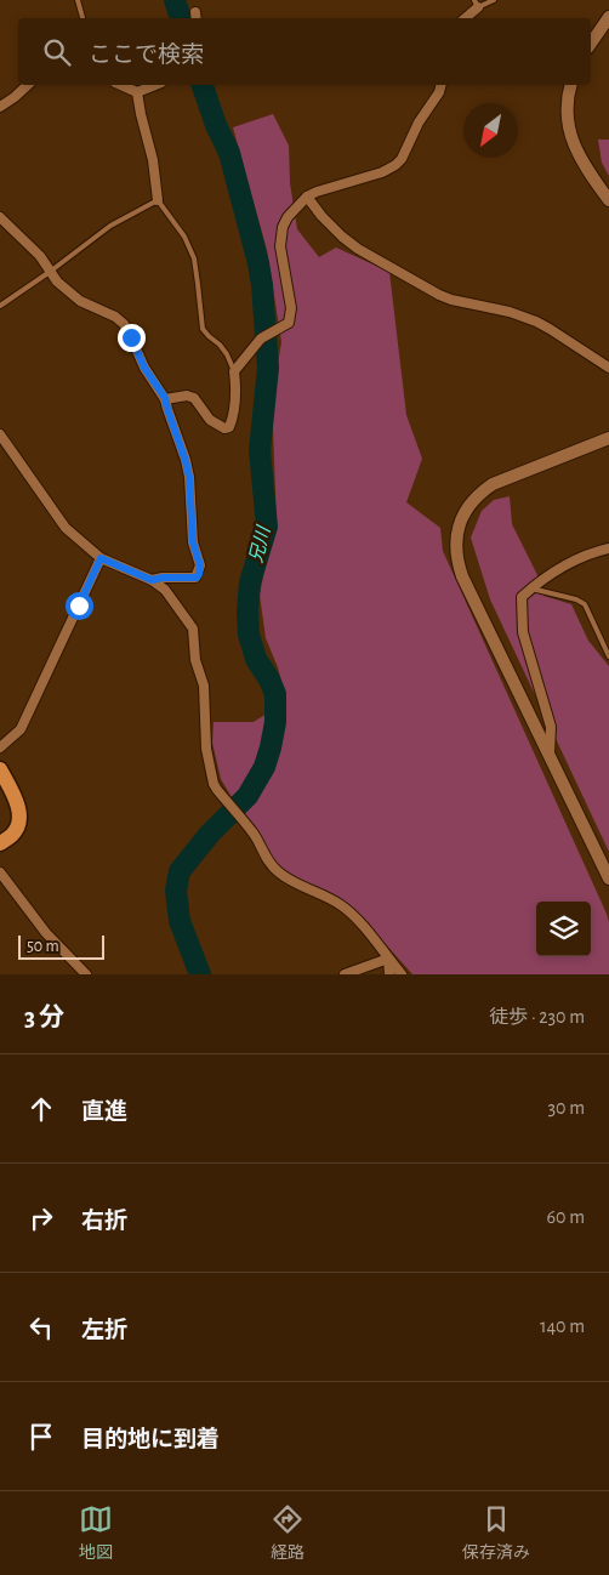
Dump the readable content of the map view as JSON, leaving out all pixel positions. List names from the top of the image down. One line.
{"water":["兄川"],"scale_bar":"50 m","north":"bottom left","page":{"search":"ここで検索","scale":"50 m","heading":["3 分","徒歩 · 230 m"],"list":[["直進","30 m"],["右折","60 m"],["左折","140 m"],"目的地に到着"],"nav":["地図","経路","保存済み"]}}
